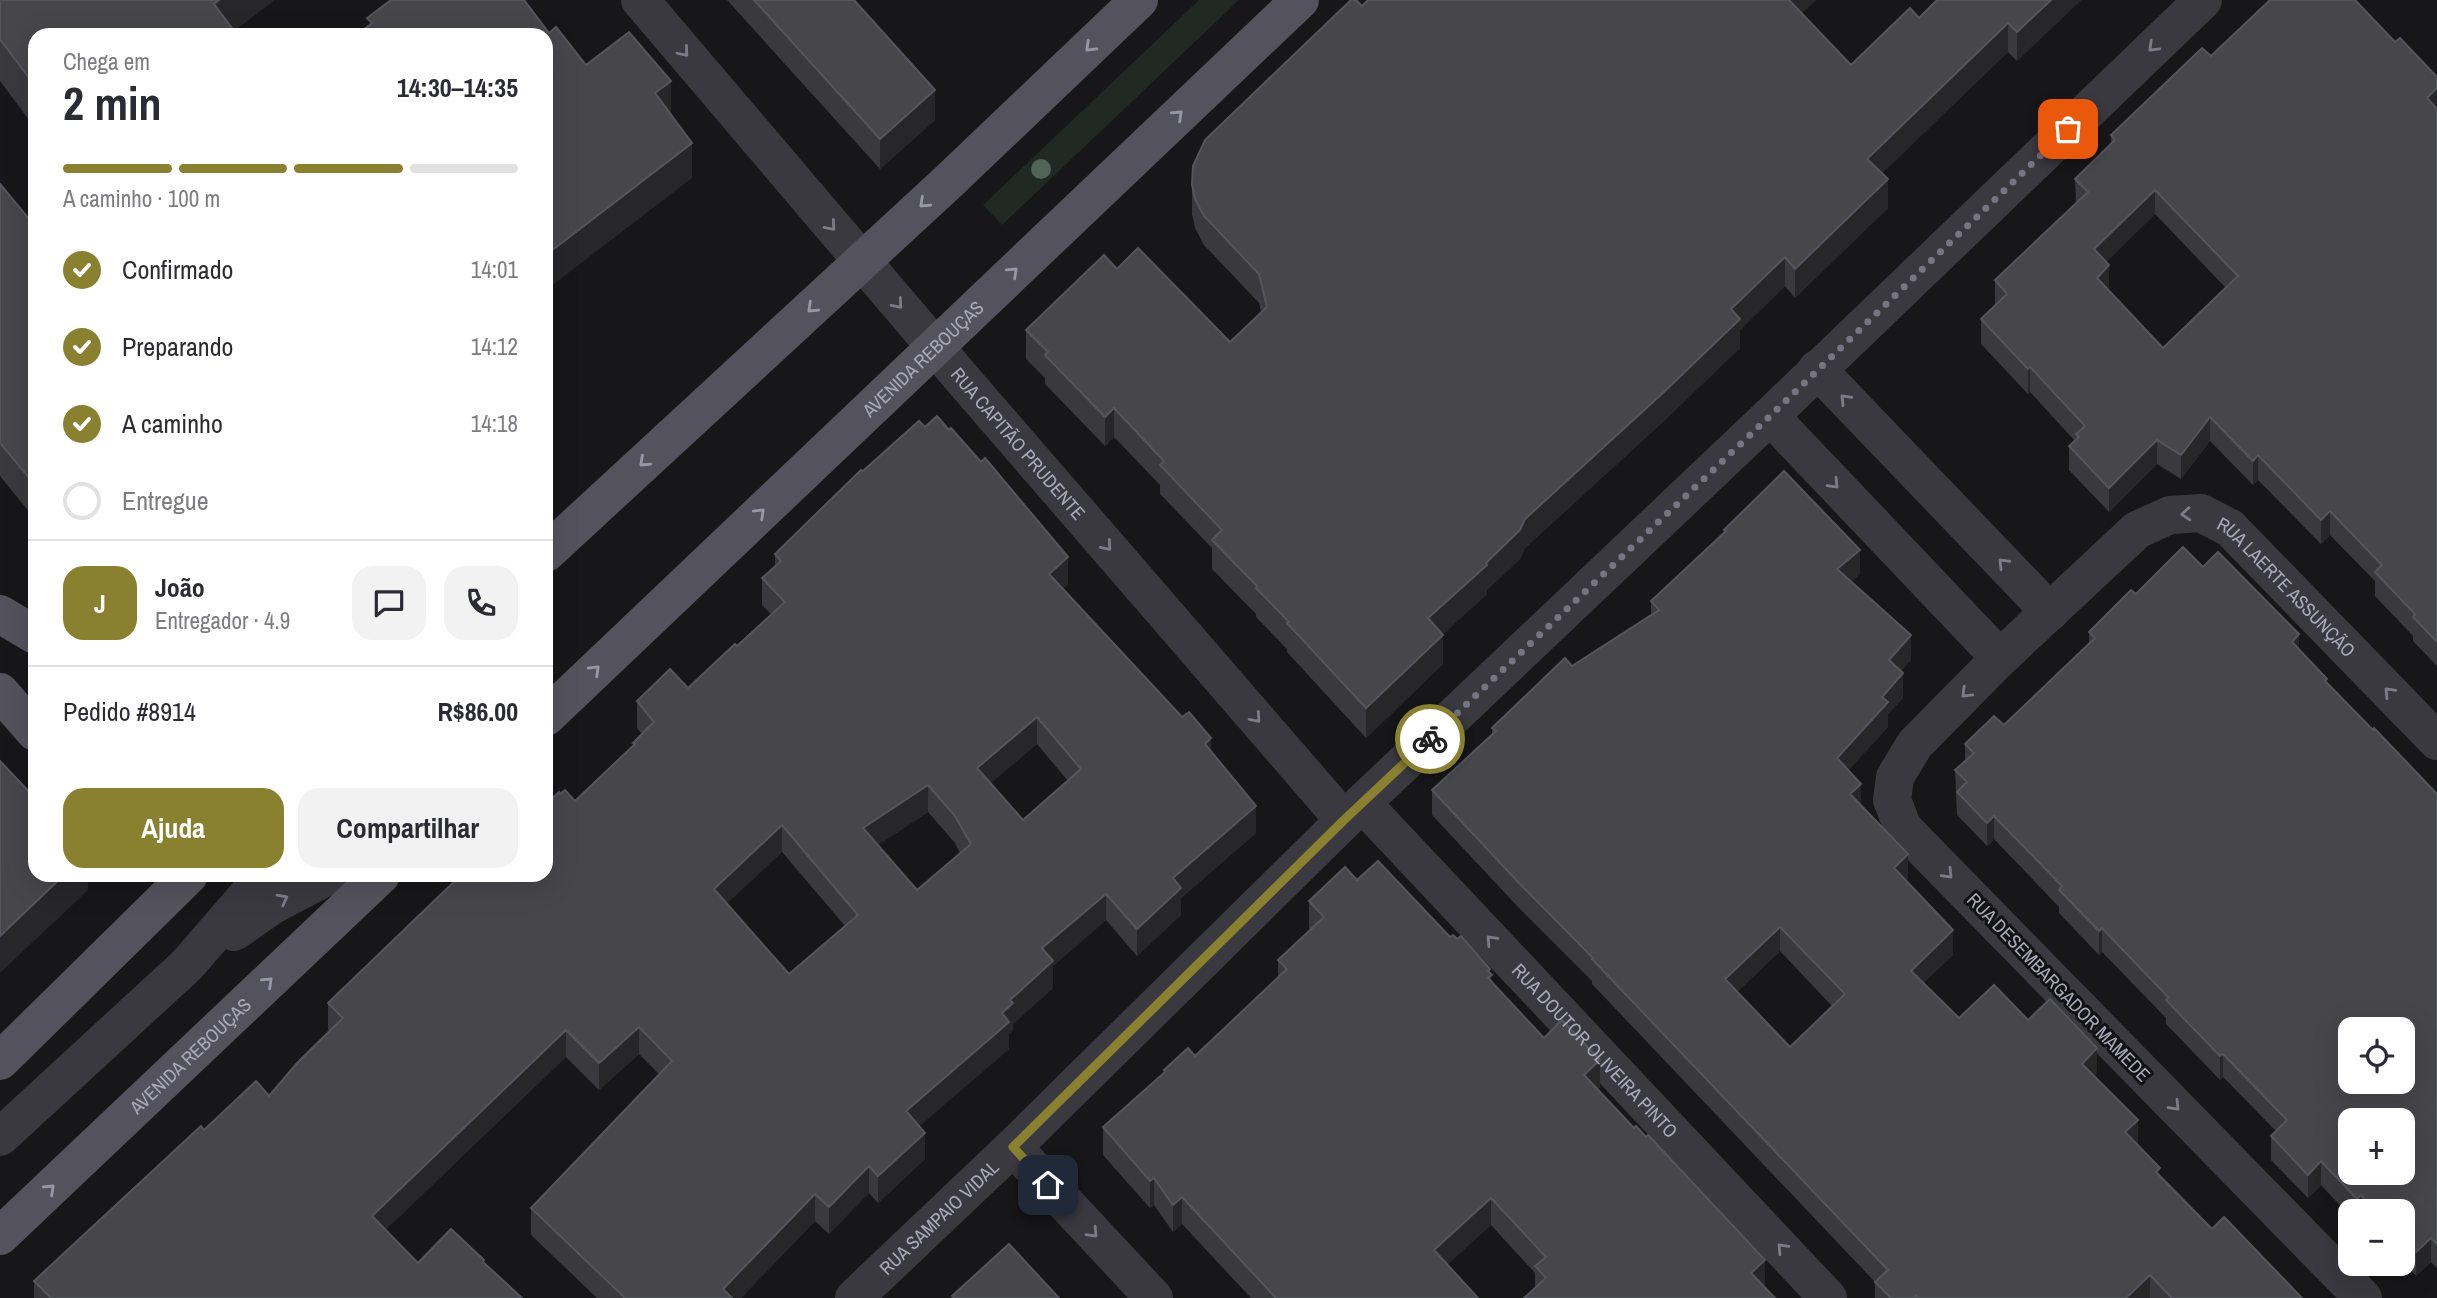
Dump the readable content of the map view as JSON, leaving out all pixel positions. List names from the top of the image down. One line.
{"streets":{"main road":["AVENIDA REBOUÇAS"],"street":["RUA CAPITÃO PRUDENTE","RUA LAERTE ASSUNÇÃO","RUA DESEMBARGADOR MAMEDE","RUA DOUTOR OLIVEIRA PINTO","RUA SAMPAIO VIDAL"]},"crossings":[["AVENIDA REBOUÇAS","RUA CAPITÃO PRUDENTE"],["RUA CAPITÃO PRUDENTE","RUA DOUTOR OLIVEIRA PINTO"],["RUA CAPITÃO PRUDENTE","RUA SAMPAIO VIDAL"],["RUA LAERTE ASSUNÇÃO","RUA DESEMBARGADOR MAMEDE"],["RUA DOUTOR OLIVEIRA PINTO","RUA SAMPAIO VIDAL"]],"one_way":["RUA CAPITÃO PRUDENTE","RUA DESEMBARGADOR MAMEDE","RUA DOUTOR OLIVEIRA PINTO"],"page":{"heading":["2 min","Chega em","14:30–14:35"],"panel":["João","Entregador · 4.9","Pedido #8914","R$86.00"],"bar":"A caminho · 100 m","list":[["Confirmado","14:01"],["Preparando","14:12"],["A caminho","14:18"],"Entregue"],"round":"J","buttons":["Ajuda","Compartilhar"],"map_buttons":["+","−"]}}
